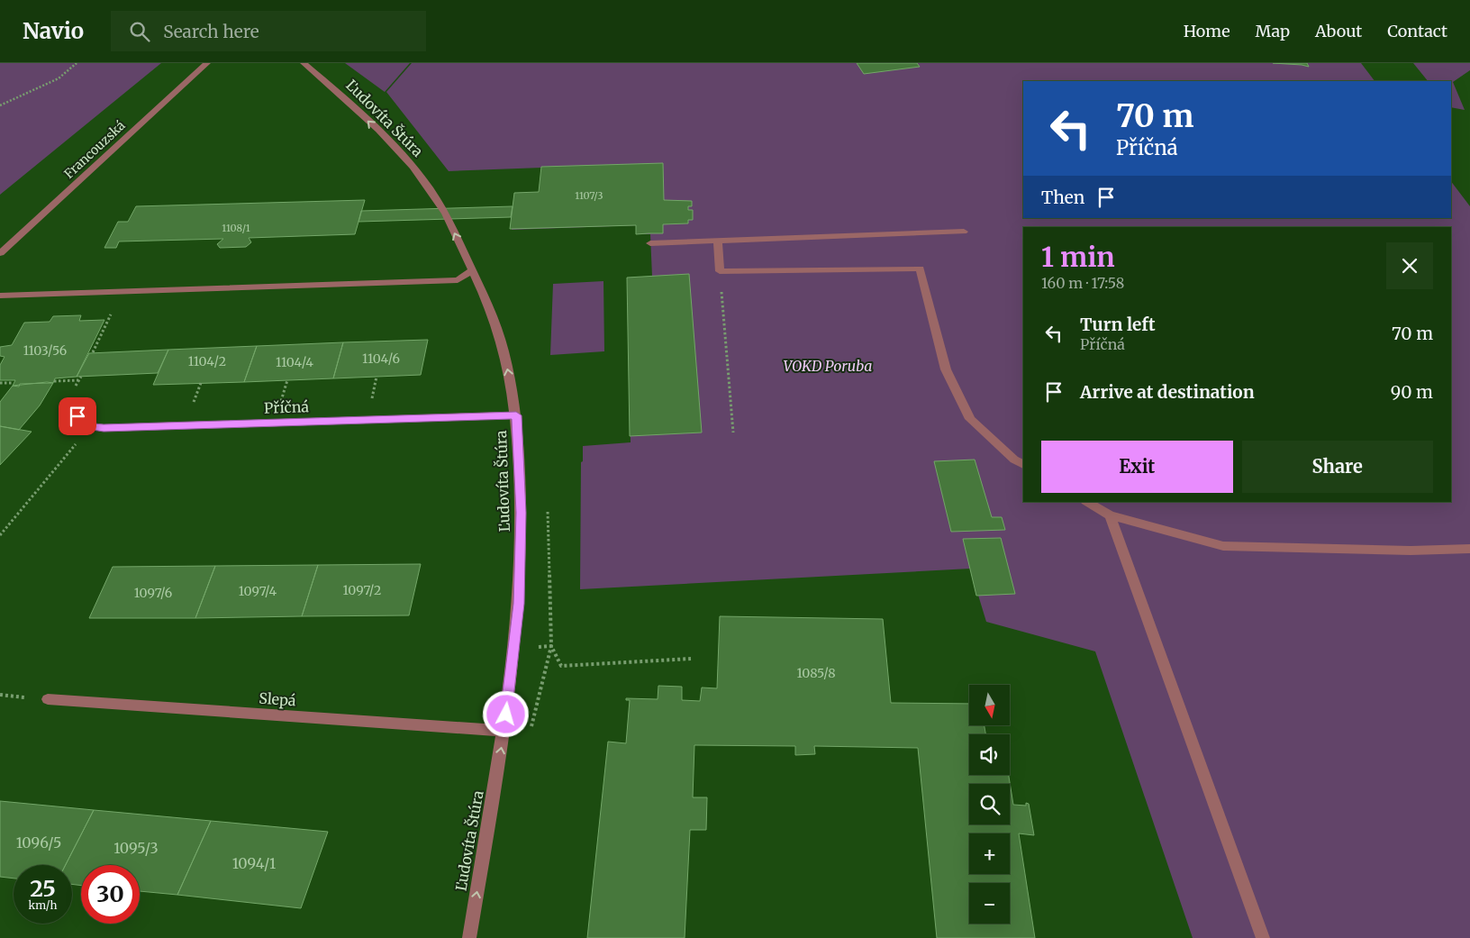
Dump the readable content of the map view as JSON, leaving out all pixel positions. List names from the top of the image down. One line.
{"streets":{"street":["Ľudovíta Štúra","Francouzská","Příčná","Slepá"]},"crossings":[["Ľudovíta Štúra","Příčná"],["Ľudovíta Štúra","Slepá"]],"one_way":["Ľudovíta Štúra"],"parks":["VOKD Poruba"],"house_numbers":["1107/3","1108/1","1103/56","1104/6","1104/2","1104/4","1097/2","1097/4","1097/6","1085/8","1096/5","1095/3","1094/1"],"north":"bottom","page":{"header":"Navio","search":"Search here","nav":["Home","Map","About","Contact"],"turn":["70 m","Příčná"],"then":"Then","heading":["1 min","160 m · 17:58"],"list":[{"name":"Turn left","note":"Příčná","value":"70 m"},{"name":"Arrive at destination","value":"90 m"}],"buttons":["Exit","Share"],"map_buttons":["+","−"],"speed":"25 km/h","limit":"30"}}
